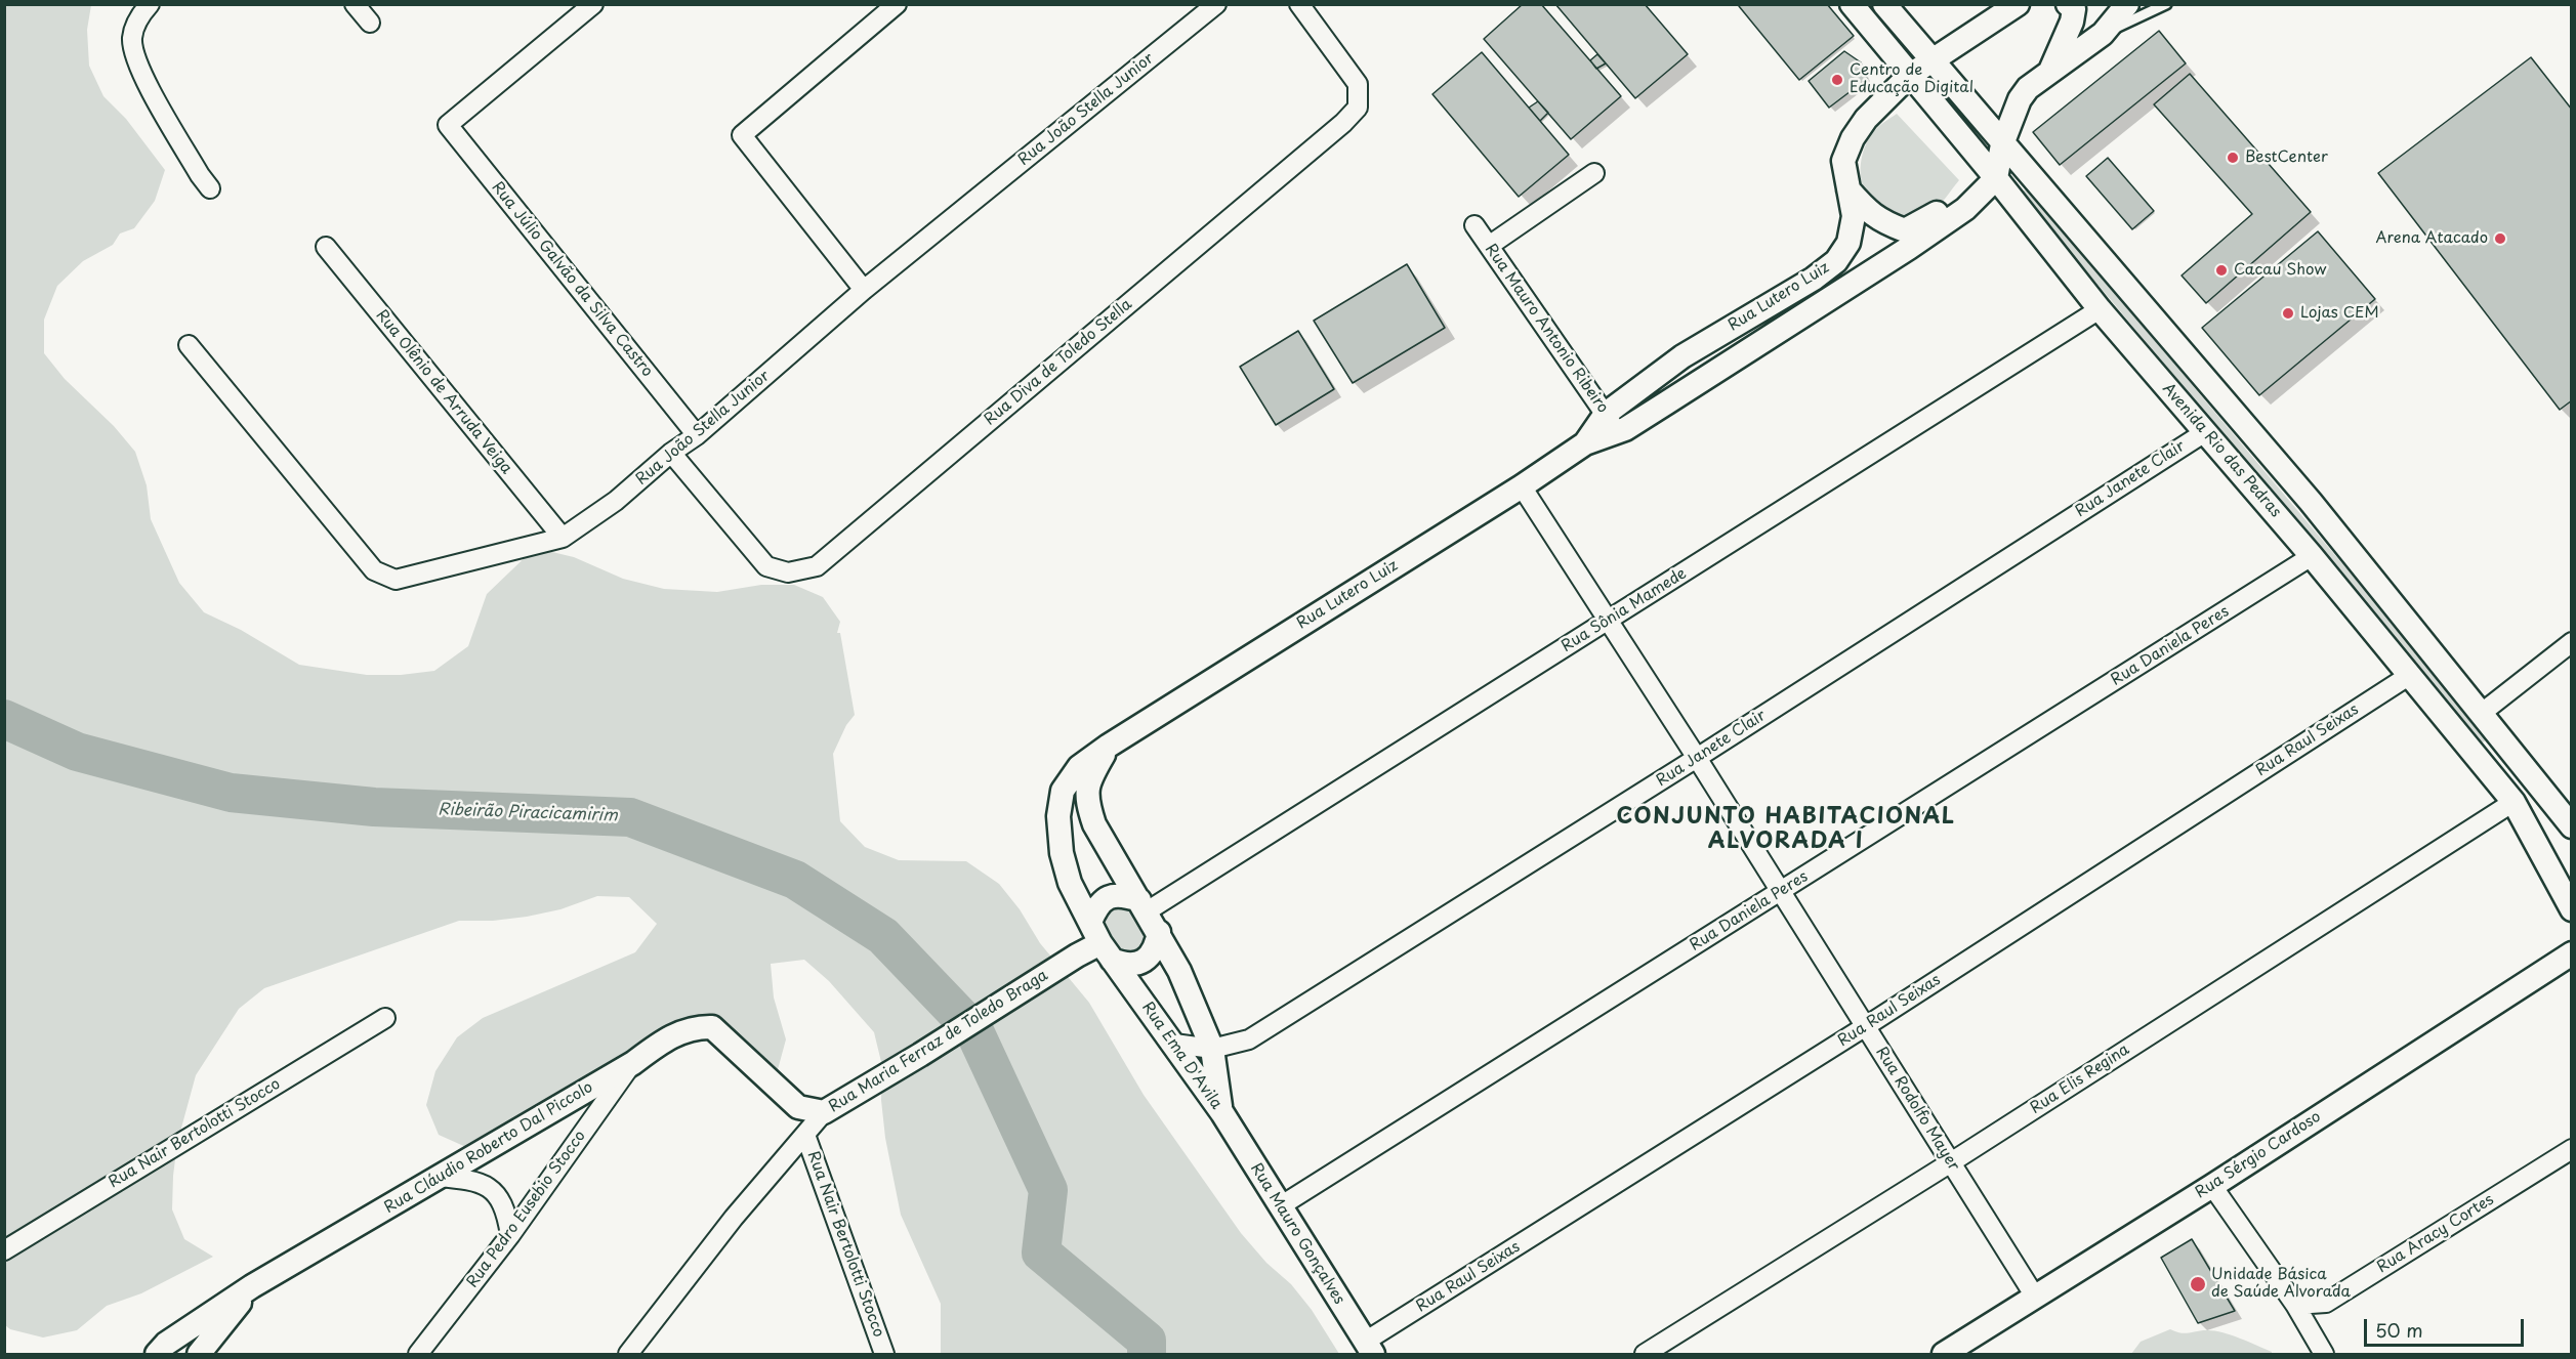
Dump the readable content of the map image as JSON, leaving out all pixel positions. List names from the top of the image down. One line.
{"streets":{"street":["Rua João Stella Junior","Rua Júlio Galvão da Silva Castro","Rua Lutero Luiz","Rua Mauro Antonio Ribeiro","Rua Diva de Toledo Stella","Rua Olênio de Arruda Veiga","Avenida Rio das Pedras","Rua Janete Clair","Rua Sônia Mamede","Rua Daniela Peres","Rua Raul Seixas","Rua Maria Ferraz de Toledo Braga","Rua Ema D'Avila","Rua Elis Regina","Rua Rodolfo Mayer","Rua Nair Bertolotti Stocco","Rua Cláudio Roberto Dal Piccolo","Rua Sérgio Cardoso","Rua Pedro Eusebio Stocco","Rua Mauro Gonçalves","Rua Aracy Cortes"]},"crossings":[["Rua João Stella Junior","Rua Júlio Galvão da Silva Castro"],["Rua João Stella Junior","Rua Diva de Toledo Stella"],["Rua João Stella Junior","Rua Olênio de Arruda Veiga"],["Rua Lutero Luiz","Rua Mauro Antonio Ribeiro"],["Rua Lutero Luiz","Avenida Rio das Pedras"],["Rua Lutero Luiz","Rua Ema D'Avila"],["Rua Lutero Luiz","Rua Rodolfo Mayer"],["Avenida Rio das Pedras","Rua Janete Clair"],["Avenida Rio das Pedras","Rua Sônia Mamede"],["Avenida Rio das Pedras","Rua Daniela Peres"],["Avenida Rio das Pedras","Rua Raul Seixas"],["Avenida Rio das Pedras","Rua Elis Regina"],["Rua Janete Clair","Rua Ema D'Avila"],["Rua Janete Clair","Rua Rodolfo Mayer"],["Rua Sônia Mamede","Rua Maria Ferraz de Toledo Braga"],["Rua Sônia Mamede","Rua Ema D'Avila"],["Rua Sônia Mamede","Rua Rodolfo Mayer"],["Rua Daniela Peres","Rua Rodolfo Mayer"],["Rua Daniela Peres","Rua Mauro Gonçalves"],["Rua Raul Seixas","Rua Rodolfo Mayer"],["Rua Raul Seixas","Rua Mauro Gonçalves"],["Rua Maria Ferraz de Toledo Braga","Rua Ema D'Avila"],["Rua Maria Ferraz de Toledo Braga","Rua Nair Bertolotti Stocco"],["Rua Maria Ferraz de Toledo Braga","Rua Cláudio Roberto Dal Piccolo"],["Rua Ema D'Avila","Rua Mauro Gonçalves"],["Rua Elis Regina","Rua Rodolfo Mayer"],["Rua Rodolfo Mayer","Rua Sérgio Cardoso"],["Rua Cláudio Roberto Dal Piccolo","Rua Pedro Eusebio Stocco"]],"districts":["CONJUNTO HABITACIONAL ALVORADA I"],"water":["Ribeirão Piracicamirim"],"places":["Centro de Educação Digital","BestCenter","Arena Atacado","Cacau Show","Lojas CEM","Unidade Básica de Saúde Alvorada"],"scale_bar":"50 m"}
